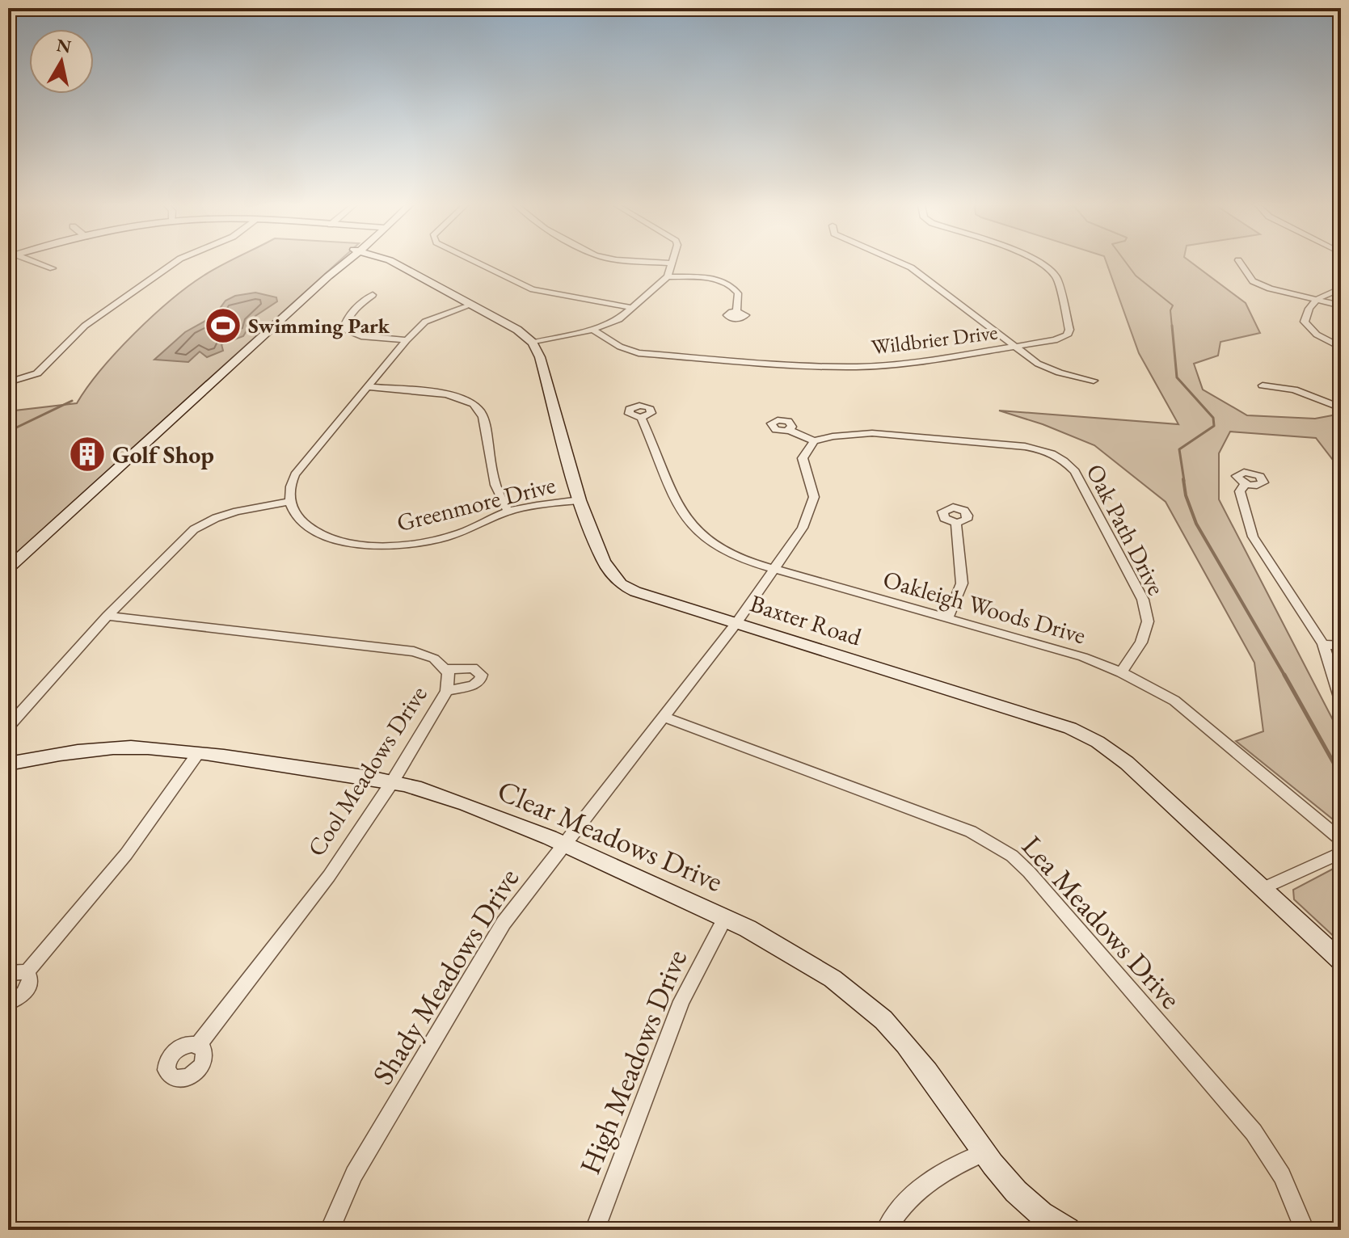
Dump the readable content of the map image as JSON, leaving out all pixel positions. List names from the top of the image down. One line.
{"streets":{"street":["Wildbrier Drive","Greenmore Drive","Oak Path Drive","Oakleigh Woods Drive","Baxter Road","Cool Meadows Drive","Clear Meadows Drive","Lea Meadows Drive","Shady Meadows Drive","High Meadows Drive"]},"crossings":[["Greenmore Drive","Baxter Road"],["Oak Path Drive","Oakleigh Woods Drive"],["Oak Path Drive","Shady Meadows Drive"],["Oakleigh Woods Drive","Shady Meadows Drive"],["Baxter Road","Shady Meadows Drive"],["Cool Meadows Drive","Clear Meadows Drive"],["Clear Meadows Drive","Shady Meadows Drive"],["Clear Meadows Drive","High Meadows Drive"],["Lea Meadows Drive","Shady Meadows Drive"]],"places":{"sports":["Swimming Park"],"building":["Golf Shop"]},"north":"top"}
